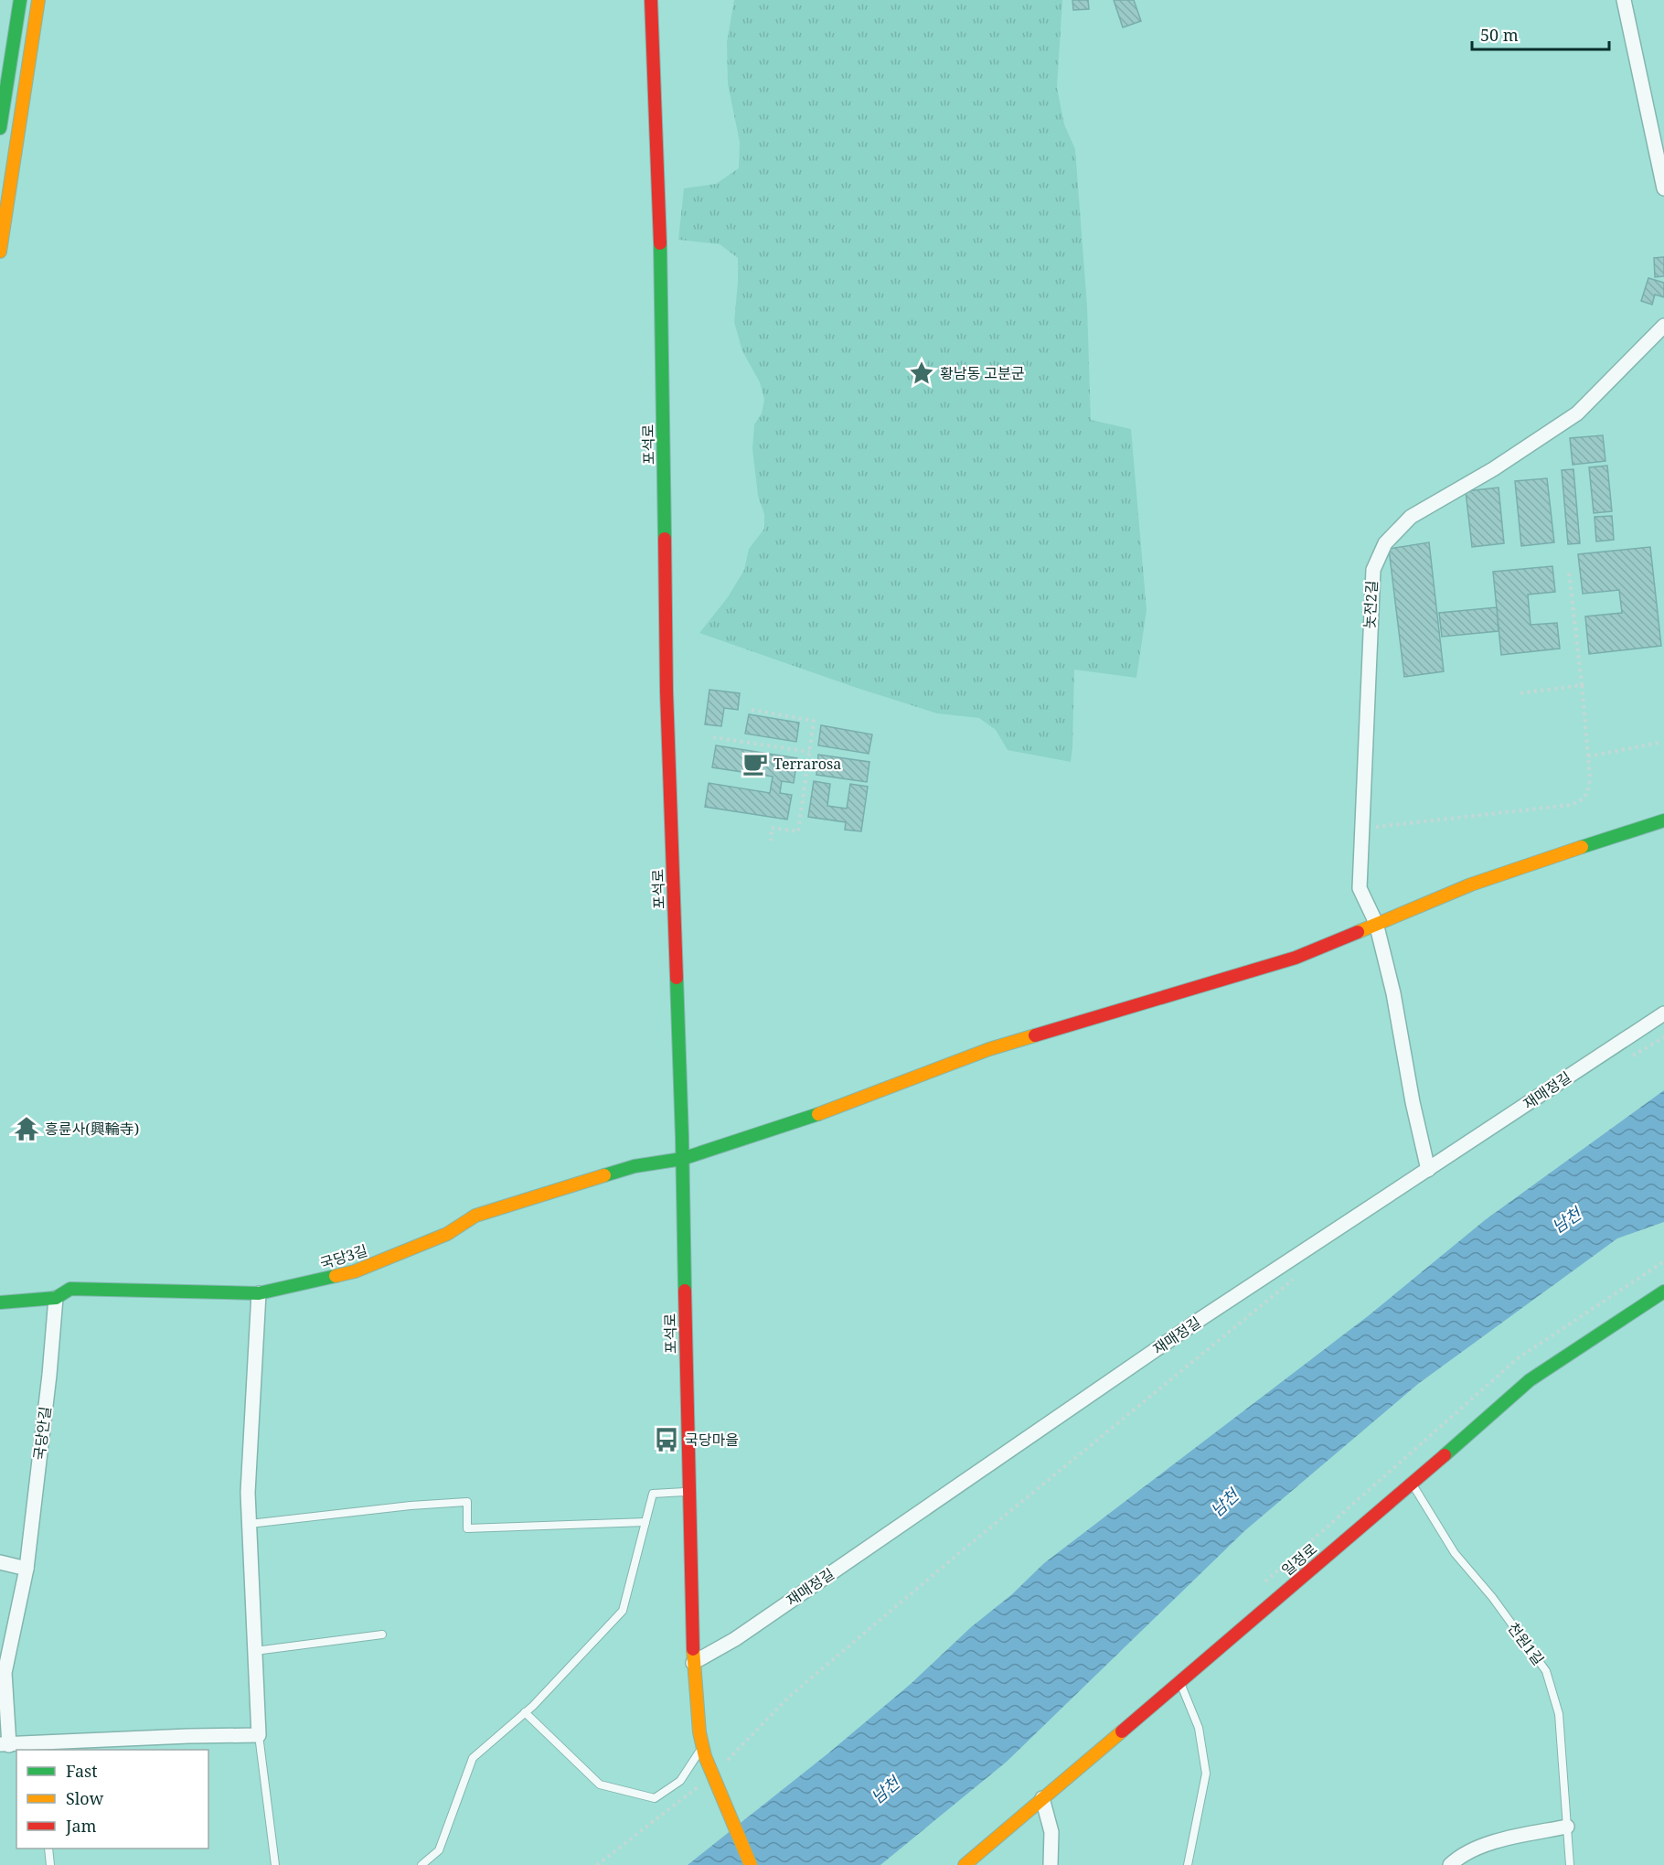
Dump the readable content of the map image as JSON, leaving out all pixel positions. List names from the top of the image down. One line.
{"streets":{"street":["포석로","놋전2길","재매정길","국당3길","국당안길","일정로"],"lane":["천원1길"]},"crossings":[["포석로","재매정길"],["포석로","국당3길"],["놋전2길","재매정길"],["놋전2길","국당3길"],["국당3길","국당안길"],["일정로","천원1길"]],"water":["남천"],"places":{"place":["황남동 고분군"],"cafe":["Terrarosa"],"temple":["흥륜사(興輪寺)"],"bus stop":["국당마을"]},"legend":["Fast","Slow","Jam"],"scale_bar":"50 m"}
